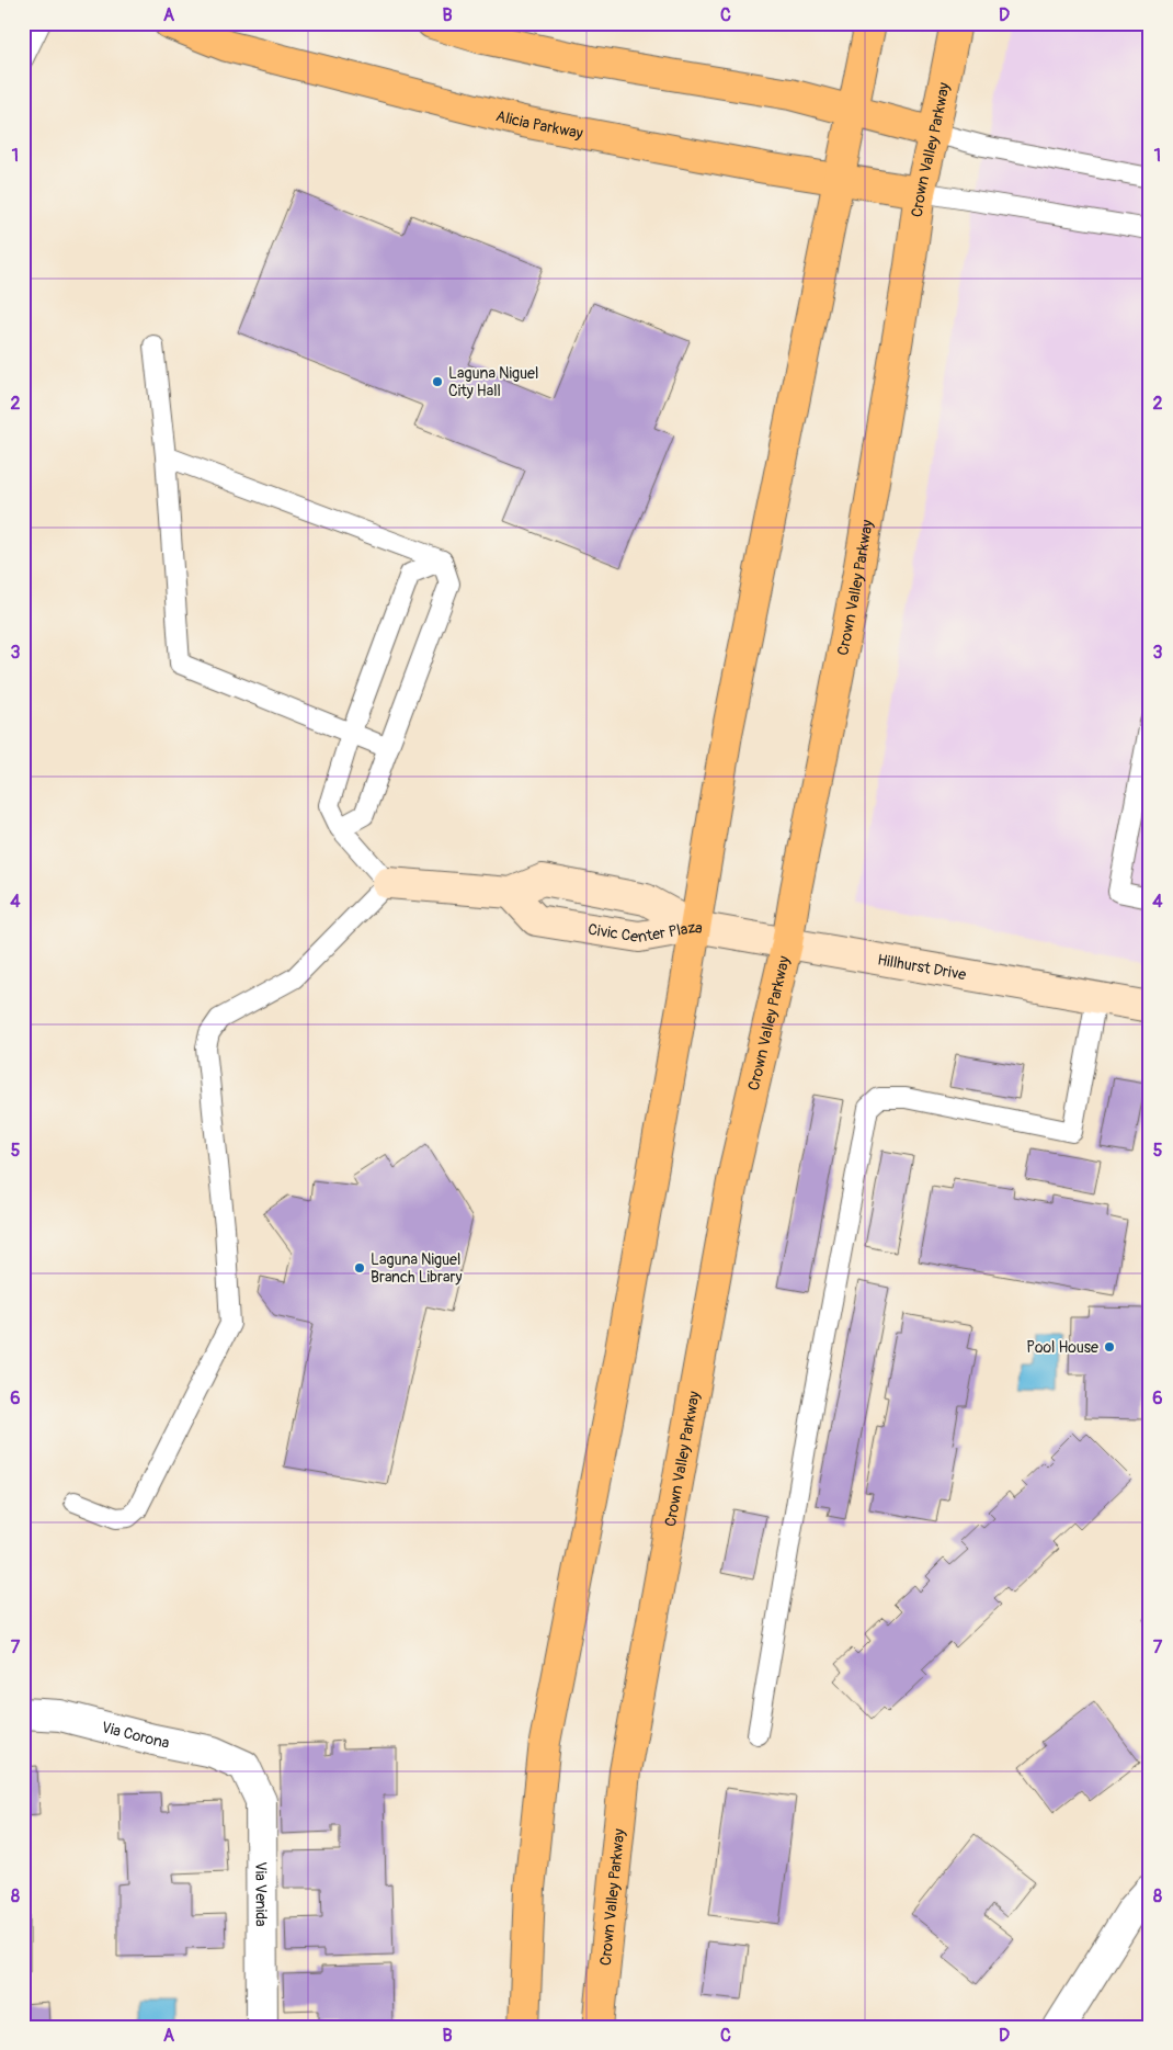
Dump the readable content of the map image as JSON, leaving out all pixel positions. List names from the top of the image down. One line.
{"streets":{"main road":["Alicia Parkway","Crown Valley Parkway"],"street":["Civic Center Plaza","Hillhurst Drive","Via Corona","Via Venida"]},"crossings":[["Alicia Parkway","Crown Valley Parkway"],["Crown Valley Parkway","Hillhurst Drive"],["Civic Center Plaza","Hillhurst Drive"],["Via Corona","Via Venida"]],"places":["Laguna Niguel City Hall","Laguna Niguel Branch Library","Pool House"],"grid":{"columns":["A","B","C","D"],"rows":["1","2","3","4","5","6","7","8"]}}
